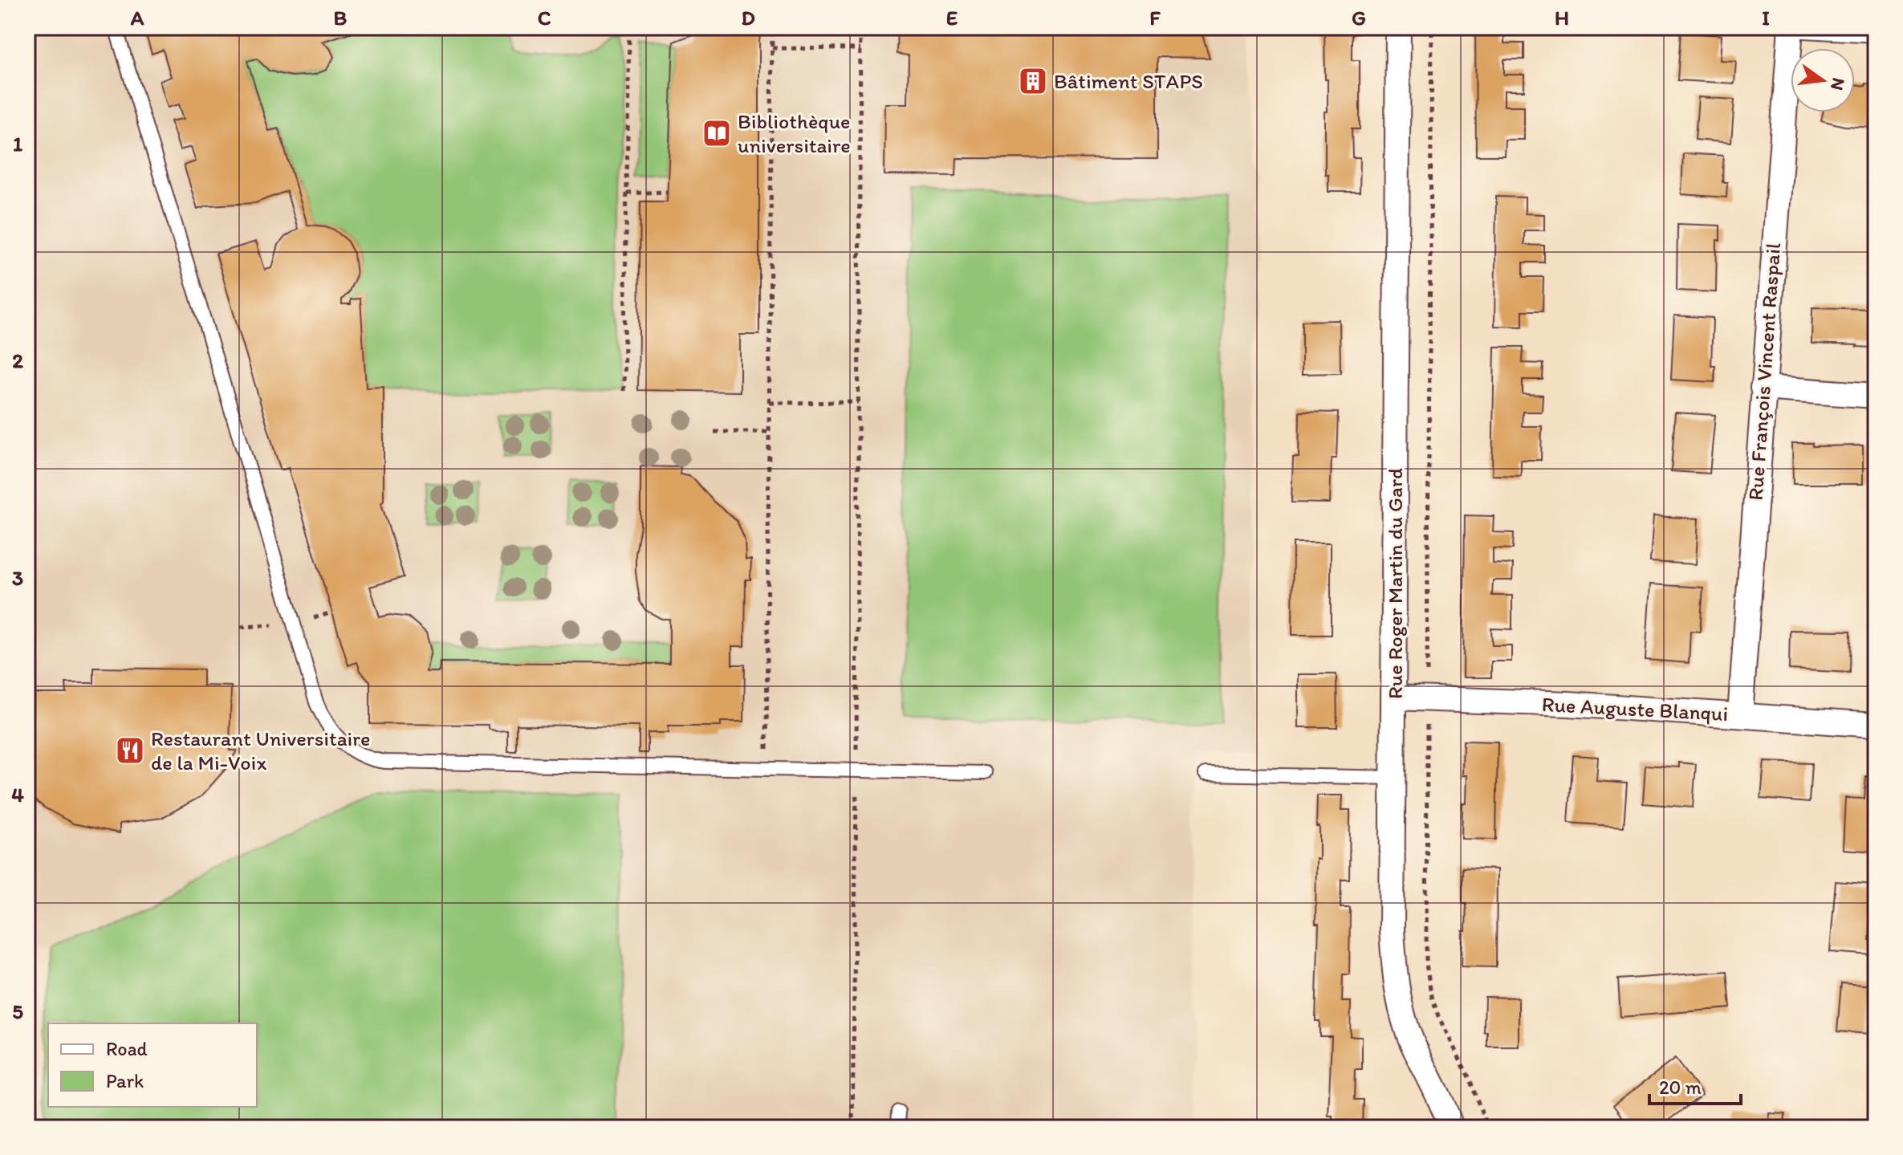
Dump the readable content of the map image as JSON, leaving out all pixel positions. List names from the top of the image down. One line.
{"streets":{"street":["Rue François Vincent Raspail","Rue Roger Martin du Gard","Rue Auguste Blanqui"]},"crossings":[["Rue François Vincent Raspail","Rue Auguste Blanqui"],["Rue Roger Martin du Gard","Rue Auguste Blanqui"]],"places":{"building":["Bâtiment STAPS"],"library":["Bibliothèque universitaire"],"restaurant":["Restaurant Universitaire de la Mi-Voix"]},"legend":["Road","Park"],"scale_bar":"20 m","north":"right","grid":{"columns":["A","B","C","D","E","F","G","H","I"],"rows":["1","2","3","4","5"]}}
